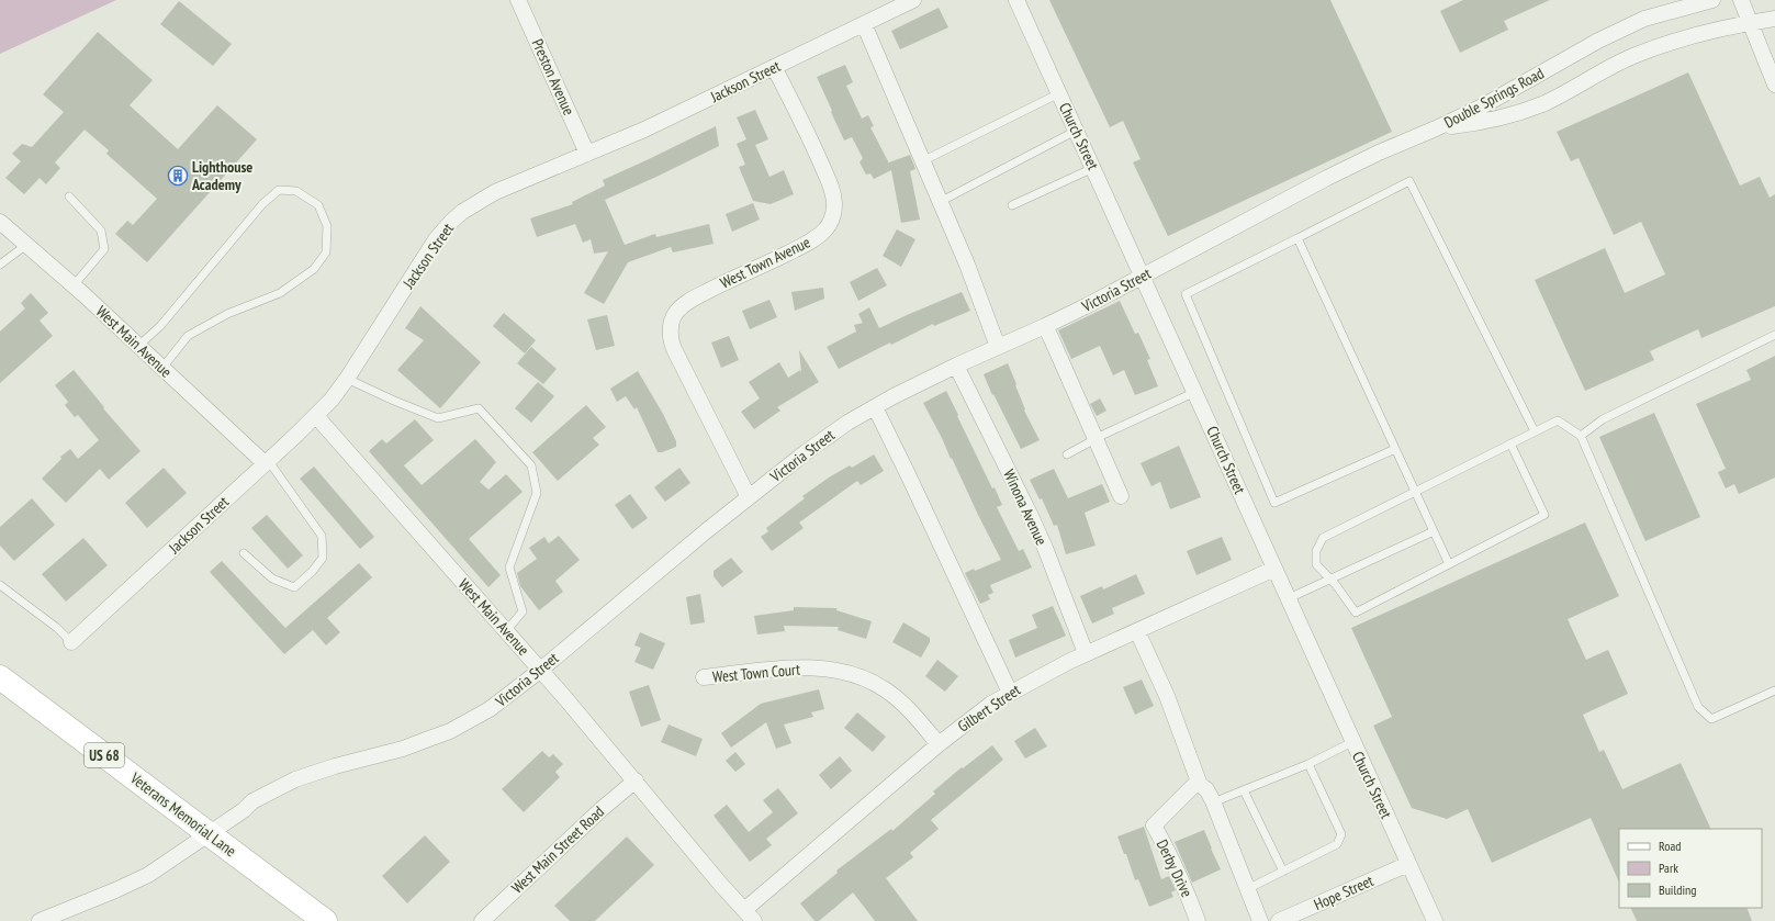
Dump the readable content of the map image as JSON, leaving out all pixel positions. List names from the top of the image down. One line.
{"streets":{"main road":["US 68","Veterans Memorial Lane"],"street":["Preston Avenue","Jackson Street","Double Springs Road","Church Street","West Town Avenue","Victoria Street","West Main Avenue","Winona Avenue","West Town Court","Gilbert Street","West Main Street Road","Derby Drive","Hope Street"]},"crossings":[["Preston Avenue","Jackson Street"],["Jackson Street","West Town Avenue"],["Jackson Street","West Main Avenue"],["Double Springs Road","Victoria Street"],["Church Street","Victoria Street"],["Church Street","Gilbert Street"],["Church Street","Hope Street"],["West Town Avenue","Victoria Street"],["Victoria Street","West Main Avenue"],["Victoria Street","Winona Avenue"],["Victoria Street","Veterans Memorial Lane"],["West Main Avenue","Gilbert Street"],["West Main Avenue","West Main Street Road"],["Winona Avenue","Gilbert Street"],["West Town Court","Gilbert Street"]],"places":{"building":["Lighthouse Academy"]},"legend":["Road","Park","Building"]}
